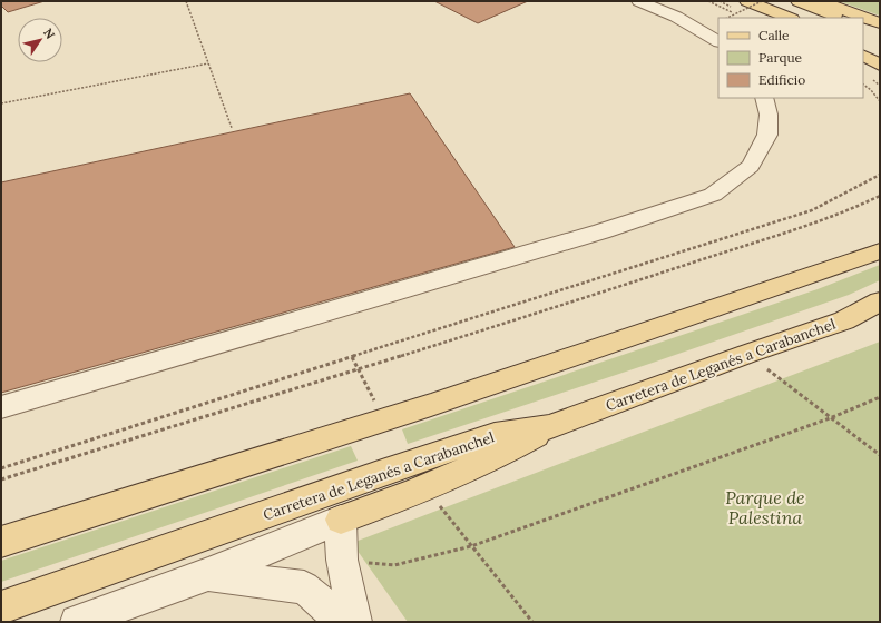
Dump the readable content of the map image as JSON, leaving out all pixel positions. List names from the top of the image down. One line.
{"streets":{"main road":["Carretera de Leganés a Carabanchel"]},"parks":["Parque de Palestina"],"legend":["Calle","Parque","Edificio"],"north":"top right"}
